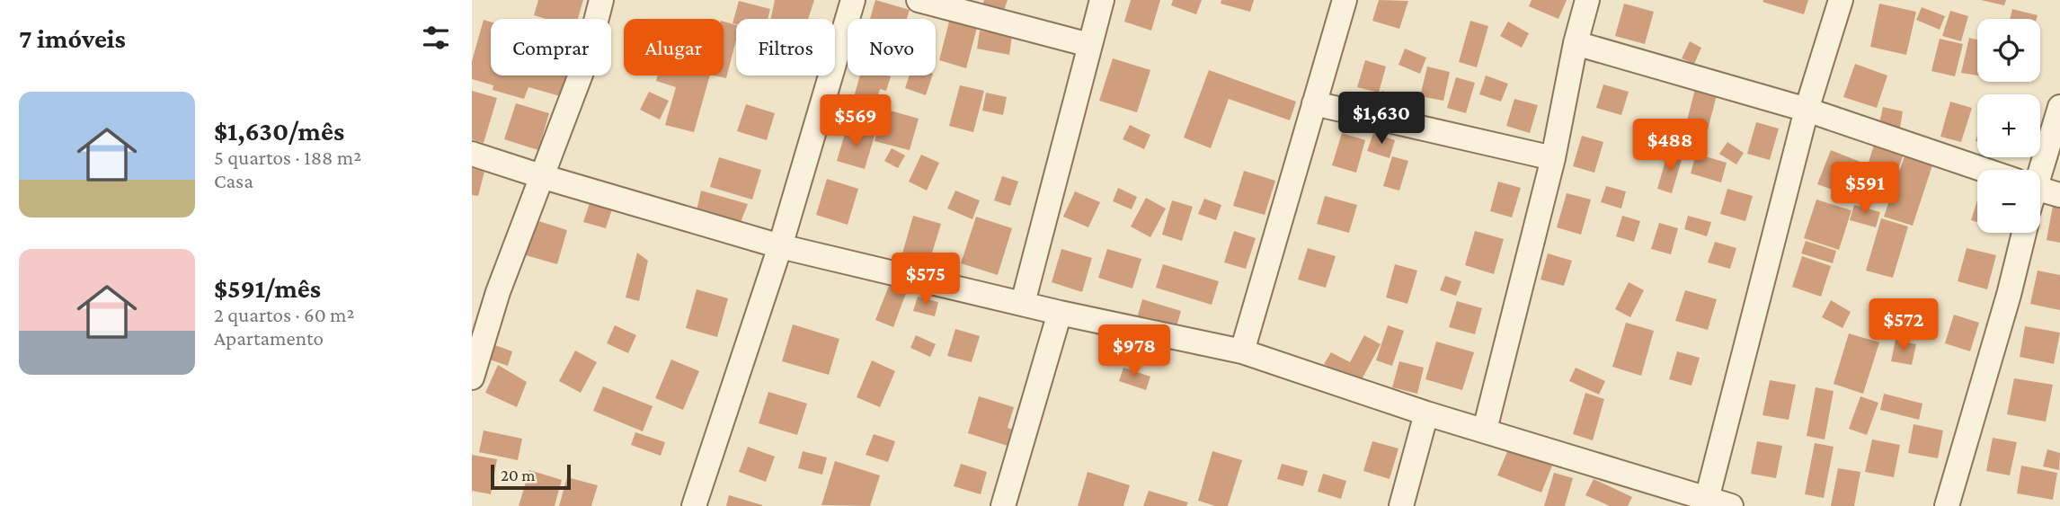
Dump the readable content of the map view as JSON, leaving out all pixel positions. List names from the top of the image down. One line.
{"scale_bar":"20 m","page":{"heading":"7 imóveis","map_buttons":["+","−"],"chip":["Comprar","Alugar","Filtros","Novo"],"list":[{"name":"$1,630/mês","note":"5 quartos · 188 m² · Casa"},{"name":"$591/mês","note":"2 quartos · 60 m² · Apartamento"}],"price":["$1,630","$569","$488","$591","$575","$572","$978"],"scale":"20 m"}}
